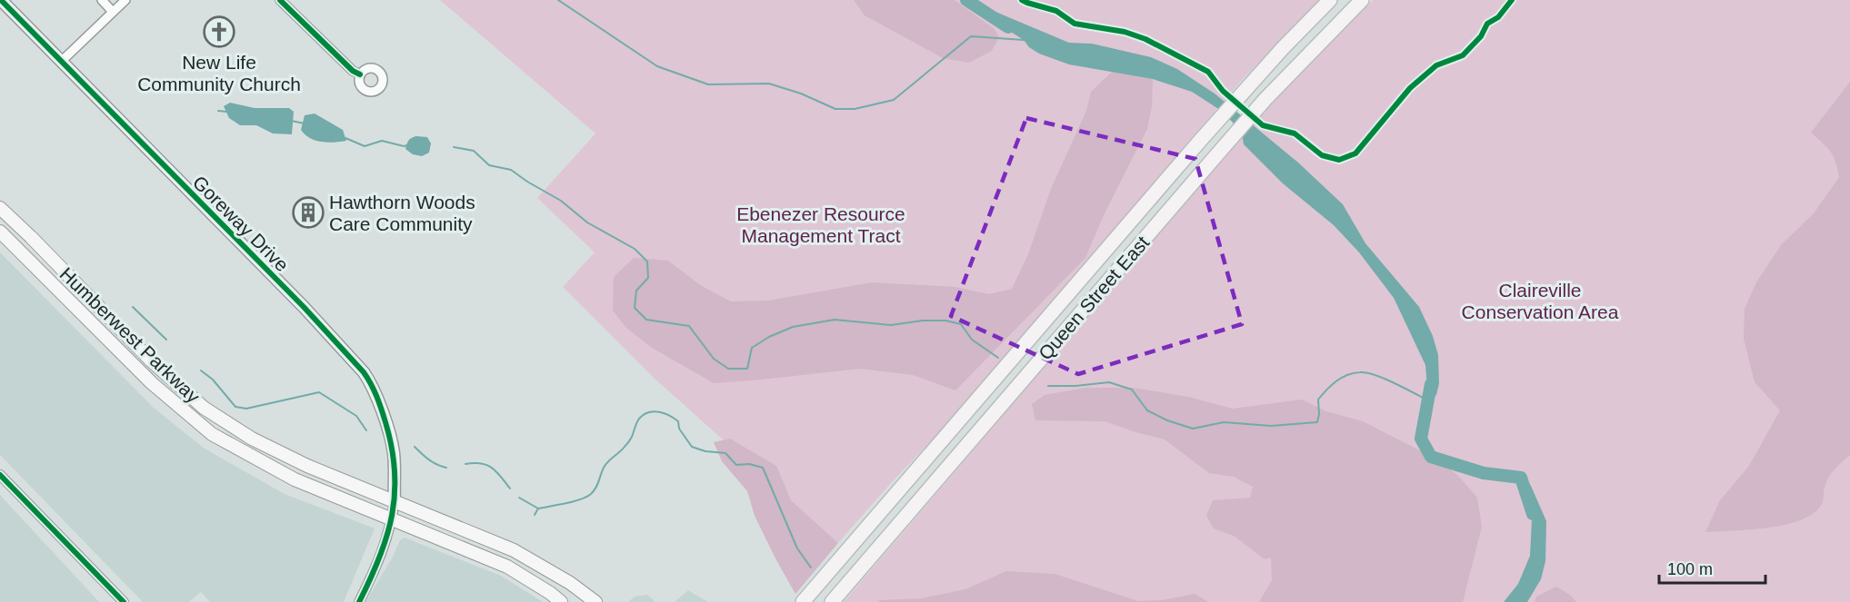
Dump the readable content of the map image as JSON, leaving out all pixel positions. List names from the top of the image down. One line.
{"streets":{"main road":["Queen Street East","Humberwest Parkway"],"street":["Goreway Drive"]},"crossings":[["Goreway Drive","Humberwest Parkway"]],"parks":["Ebenezer Resource Management Tract","Claireville Conservation Area"],"places":{"church":["New Life Community Church"],"building":["Hawthorn Woods Care Community"]},"scale_bar":"100 m"}
